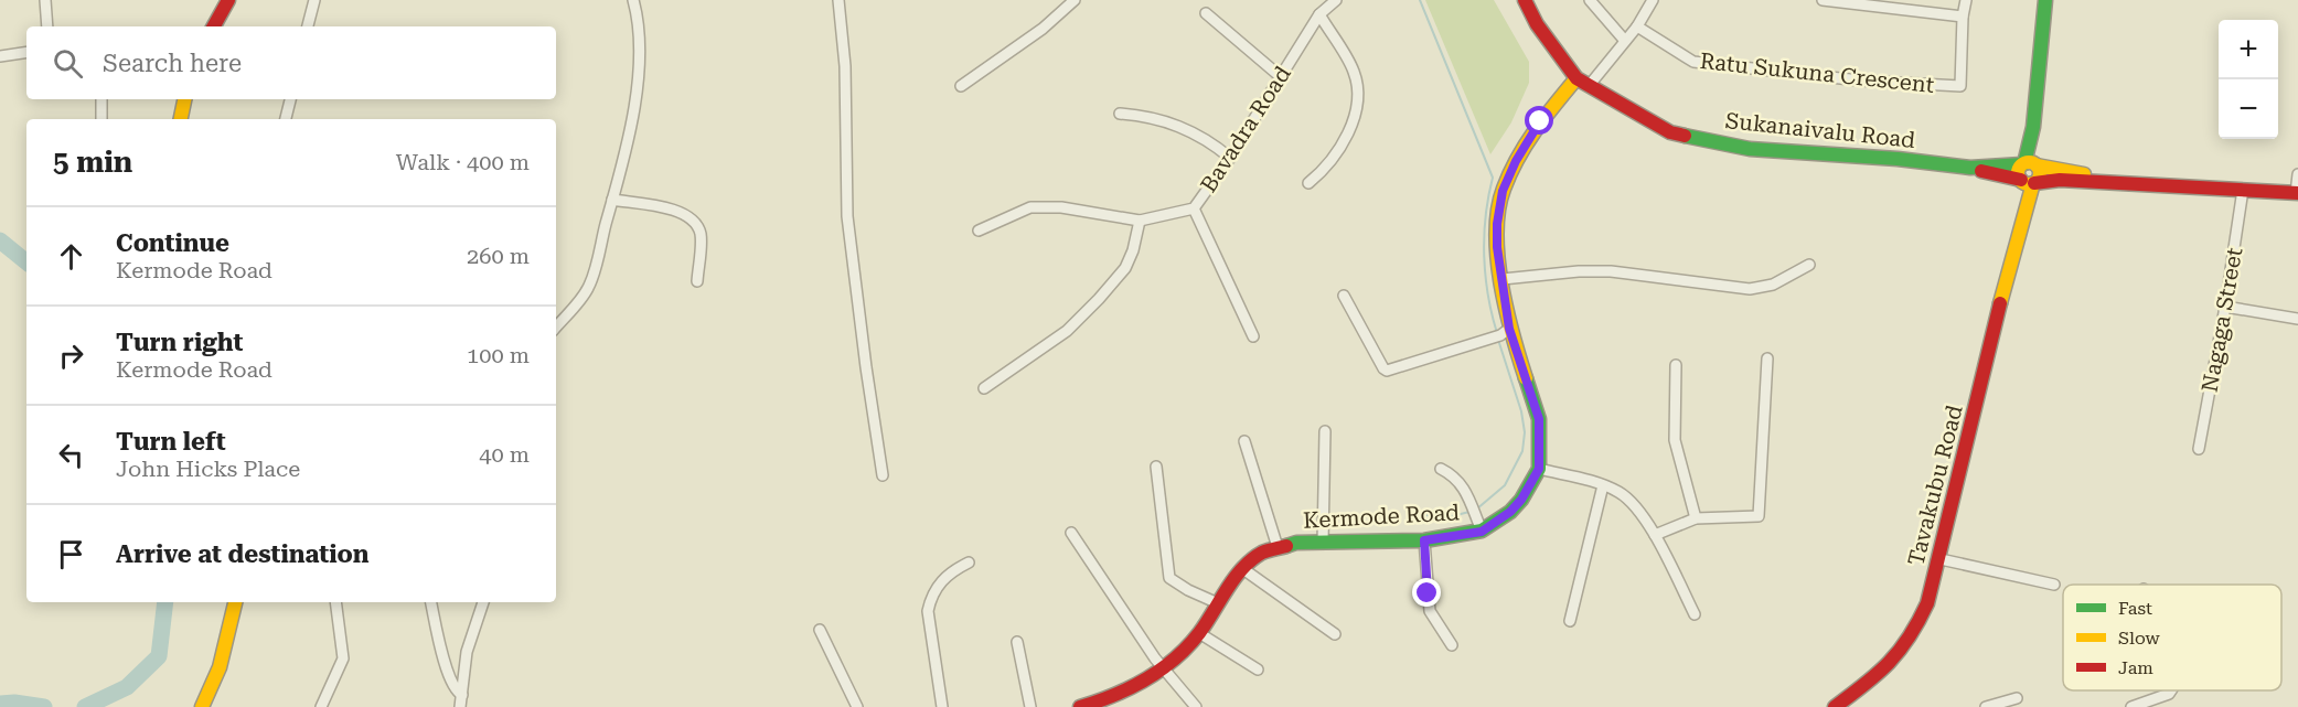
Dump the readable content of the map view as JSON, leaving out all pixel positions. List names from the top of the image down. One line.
{"streets":{"main road":["Sukanaivalu Road","Tavakubu Road","Kermode Road"],"street":["Ratu Sukuna Crescent","Bavadra Road","Nagaga Street"]},"crossings":[["Sukanaivalu Road","Nagaga Street"],["Sukanaivalu Road","Tavakubu Road"],["Sukanaivalu Road","Kermode Road"]],"legend":["Fast","Slow","Jam"],"page":{"map_buttons":["+","−"],"search":"Search here","heading":["5 min","Walk · 400 m"],"list":[["Continue","Kermode Road","260 m"],["Turn right","Kermode Road","100 m"],["Turn left","John Hicks Place","40 m"],"Arrive at destination"]}}
